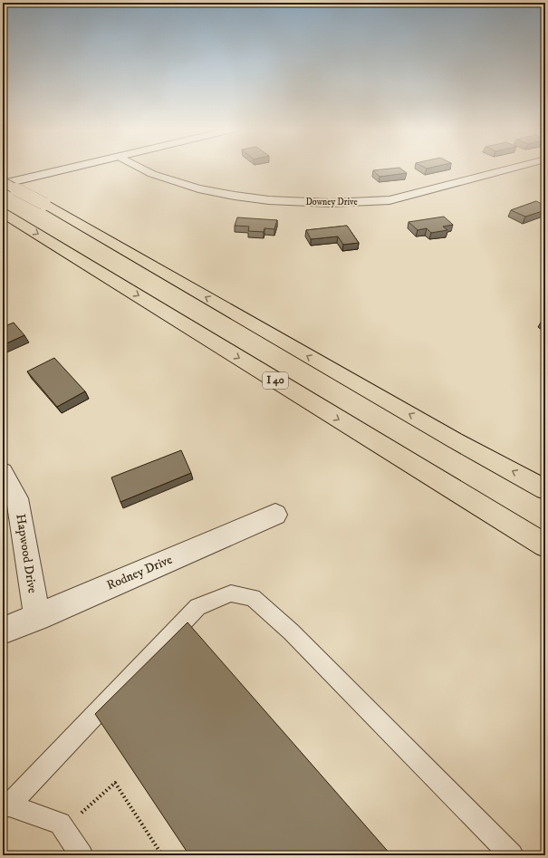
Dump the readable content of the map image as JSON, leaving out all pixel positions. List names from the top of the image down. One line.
{"streets":{"highway":["I 40"],"street":["Downey Drive","Hapwood Drive","Rodney Drive"]},"crossings":[["Hapwood Drive","Rodney Drive"]]}
